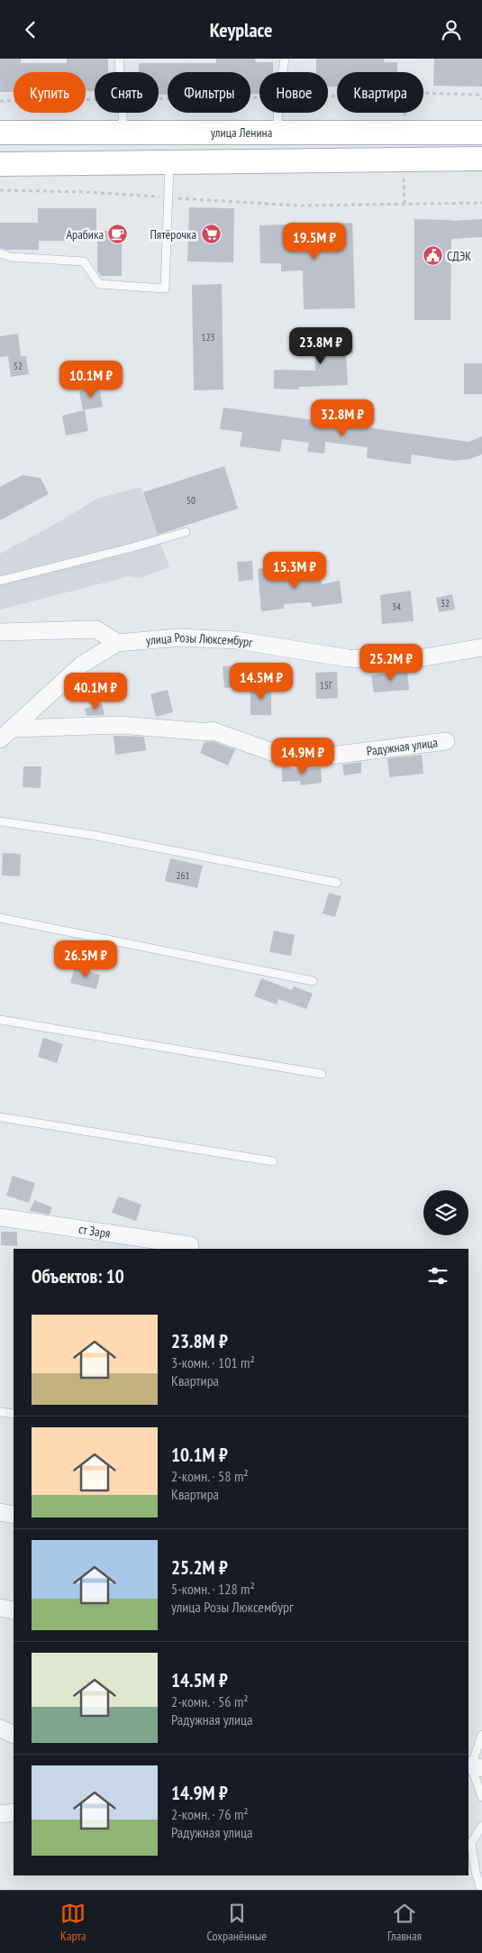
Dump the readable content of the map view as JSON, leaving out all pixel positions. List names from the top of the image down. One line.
{"streets":{"main road":["улица Ленина"],"street":["улица Розы Люксембург","Радужная улица","ст Заря"]},"places":{"cafe":["Арабика"],"supermarket":["Пятёрочка"],"public building":["СДЭК"]},"house_numbers":["123","52","50","32","34","15Г","261"],"page":{"header":"Keyplace","chip":["Купить","Снять","Фильтры","Новое","Квартира"],"price":["19.5M ₽","23.8M ₽","10.1M ₽","32.8M ₽","15.3M ₽","25.2M ₽","14.5M ₽","40.1M ₽","14.9M ₽","26.5M ₽"],"heading":"Объектов: 10","list":[{"name":"23.8M ₽","note":"3-комн. · 101 m² · Квартира"},{"name":"10.1M ₽","note":"2-комн. · 58 m² · Квартира"},{"name":"25.2M ₽","note":"5-комн. · 128 m² · улица Розы Люксембург"},{"name":"14.5M ₽","note":"2-комн. · 56 m² · Радужная улица"},{"name":"14.9M ₽","note":"2-комн. · 76 m² · Радужная улица"}],"tabs":["Карта","Сохранённые","Главная"]}}
